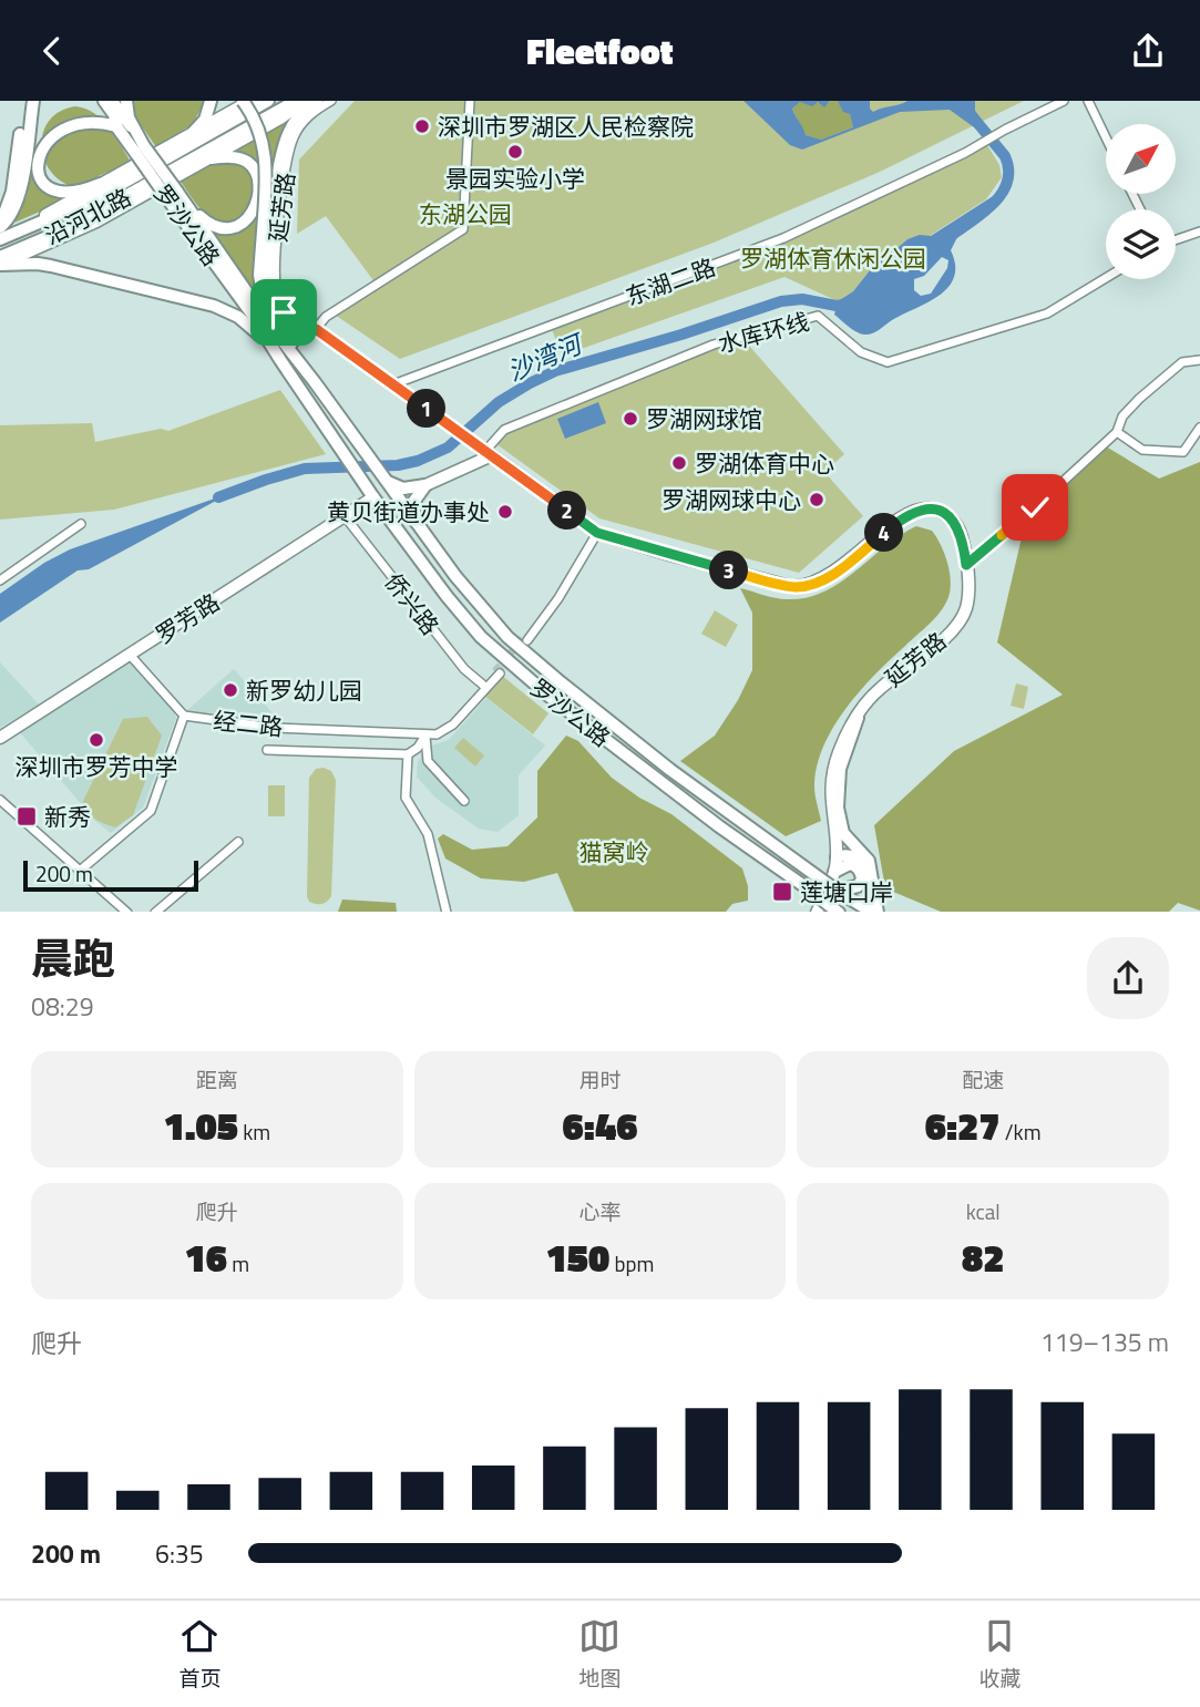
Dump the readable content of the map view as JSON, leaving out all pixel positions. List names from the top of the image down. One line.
{"streets":{"highway":["沿河北路","罗沙公路"],"main road":["延芳路","罗芳路"],"street":["东湖二路","水库环线","侨兴路","经二路"]},"crossings":[["延芳路","东湖二路"],["延芳路","水库环线"],["罗沙公路","罗芳路"],["侨兴路","罗芳路"]],"water":["沙湾河"],"parks":["东湖公园","罗湖体育休闲公园","猫窝岭"],"places":{"other":["深圳市罗湖区人民检察院","景园实验小学","罗湖网球馆","罗湖体育中心","罗湖网球中心","黄贝街道办事处","新罗幼儿园","深圳市罗芳中学"],"transit":["新秀","莲塘口岸"]},"scale_bar":"200 m","north":"top right","page":{"header":"Fleetfoot","pins":["1","2","4","3"],"scale":"200 m","heading":["晨跑","08:29"],"stats":[["距离","1.05 km"],["用时","6:46"],["配速","6:27 /km"],["爬升","16 m"],["心率","150 bpm"],["kcal","82"]],"chart":["爬升","119–135 m"],"list":[{"name":"200 m","note":"6:35"}],"tabs":["首页","地图","收藏"]}}
